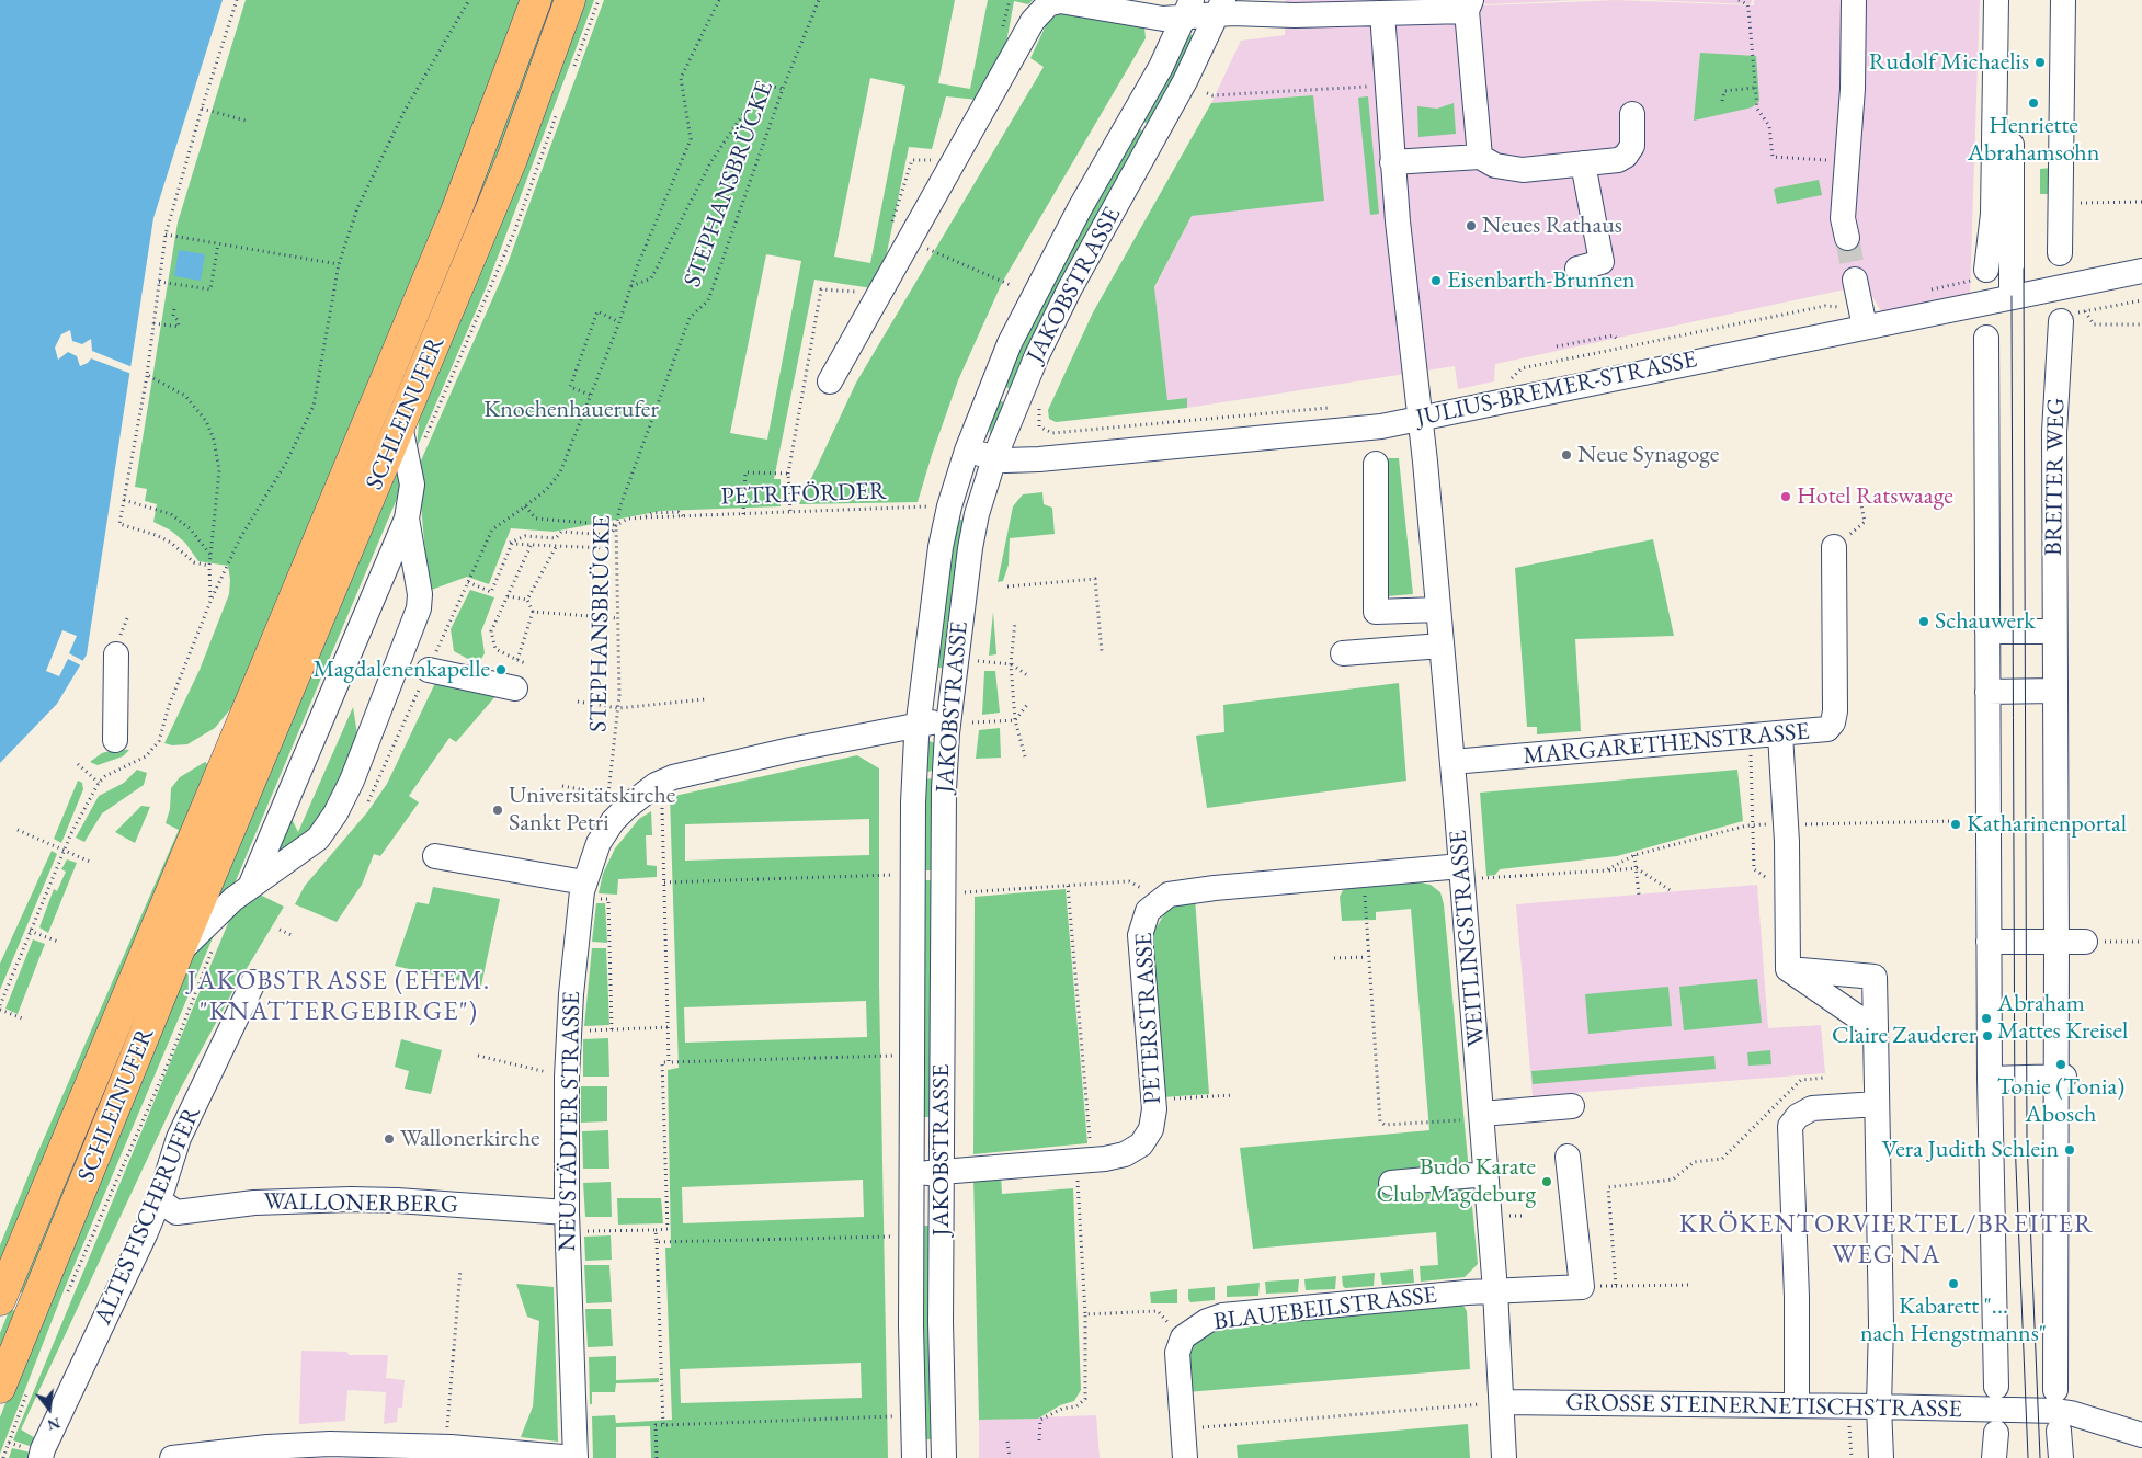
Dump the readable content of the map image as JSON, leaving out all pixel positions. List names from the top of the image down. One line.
{"streets":{"main road":["SCHLEINUFER"],"street":["JAKOBSTRASSE","JULIUS-BREMER-STRASSE","BREITER WEG","MARGARETHENSTRASSE","WEITLINGSTRASSE","PETERSTRASSE","NEUSTÄDTER STRASSE","WALLONERBERG","ALTES FISCHERUFER","BLAUEBEILSTRASSE","GROSSE STEINERNETISCHSTRASSE"],"path":["STEPHANSBRÜCKE","PETRIFÖRDER"]},"crossings":[["STEPHANSBRÜCKE","PETRIFÖRDER"],["JAKOBSTRASSE","JULIUS-BREMER-STRASSE"],["JAKOBSTRASSE","PETERSTRASSE"],["JAKOBSTRASSE","NEUSTÄDTER STRASSE"],["JULIUS-BREMER-STRASSE","WEITLINGSTRASSE"],["MARGARETHENSTRASSE","WEITLINGSTRASSE"],["WEITLINGSTRASSE","PETERSTRASSE"],["WEITLINGSTRASSE","BLAUEBEILSTRASSE"],["WEITLINGSTRASSE","GROSSE STEINERNETISCHSTRASSE"],["NEUSTÄDTER STRASSE","WALLONERBERG"],["WALLONERBERG","ALTES FISCHERUFER"]],"districts":["JAKOBSTRASSE (EHEM. \"KNATTERGEBIRGE\")","KRÖKENTORVIERTEL/BREITER WEG NA"],"parks":["Knochenhauerufer"],"places":["Rudolf Michaelis","Henriette Abrahamsohn","Neues Rathaus","Eisenbarth-Brunnen","Neue Synagoge","Hotel Ratswaage","Schauwerk","Magdalenenkapelle","Universitätskirche Sankt Petri","Katharinenportal","Abraham Mattes Kreisel","Claire Zauderer","Tonie (Tonia) Abosch","Wallonerkirche","Vera Judith Schlein","Budo Karate Club Magdeburg","Kabarett \"... nach Hengstmanns\""],"north":"bottom"}
